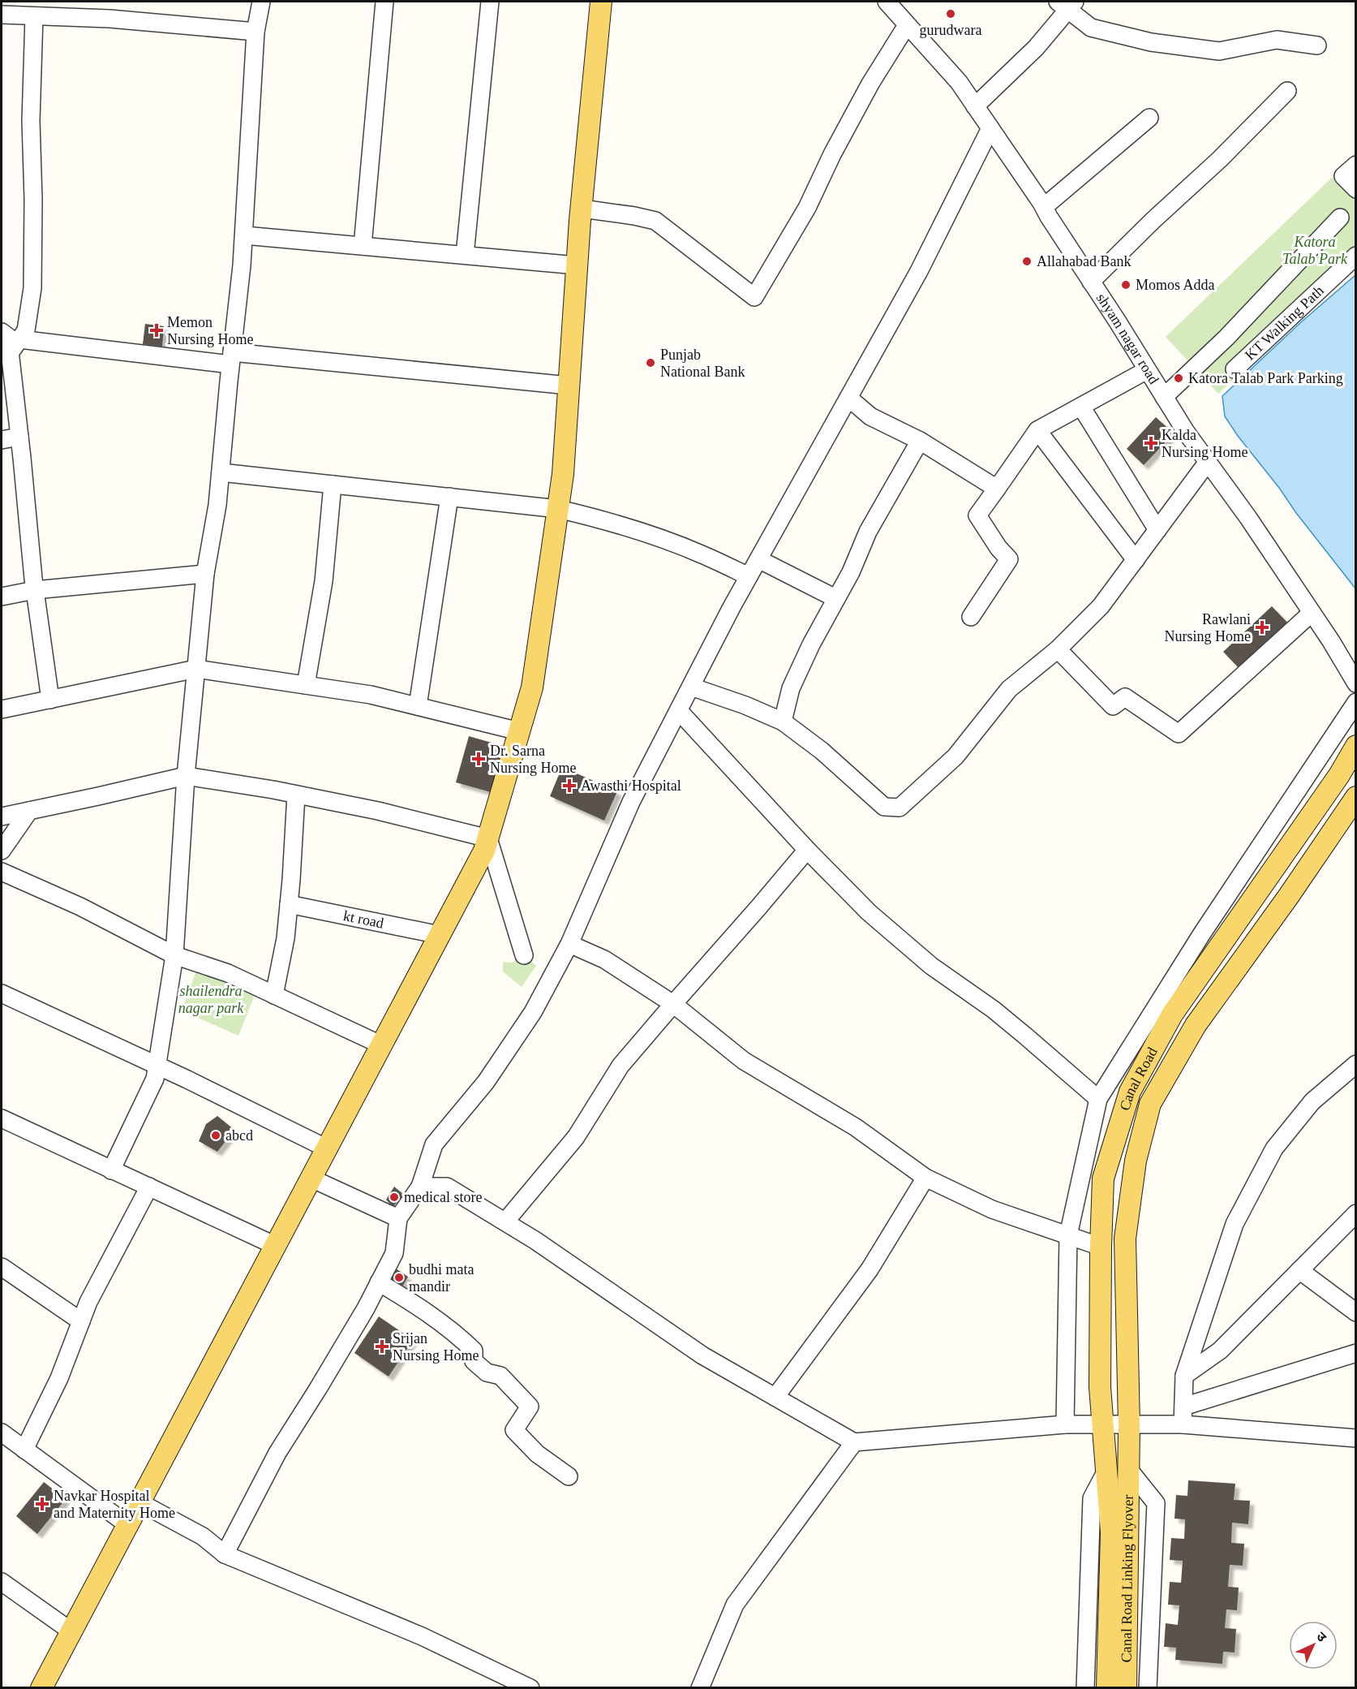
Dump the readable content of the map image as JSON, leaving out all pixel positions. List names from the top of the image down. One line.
{"streets":{"main road":["Canal Road","Canal Road Linking Flyover"],"street":["KT Walking Path","shyam nagar road","kt road"]},"crossings":[["Canal Road","Canal Road Linking Flyover"]],"parks":["Katora Talab Park","shailendra nagar park"],"places":{"other":["gurudwara","Allahabad Bank","Momos Adda","Punjab National Bank","Katora Talab Park Parking","abcd","medical store","budhi mata mandir"],"health":["Memon Nursing Home","Kalda Nursing Home","Rawlani Nursing Home","Dr. Sarna Nursing Home","Awasthi Hospital","Srijan Nursing Home","Navkar Hospital and Maternity Home"]},"north":"top right"}
